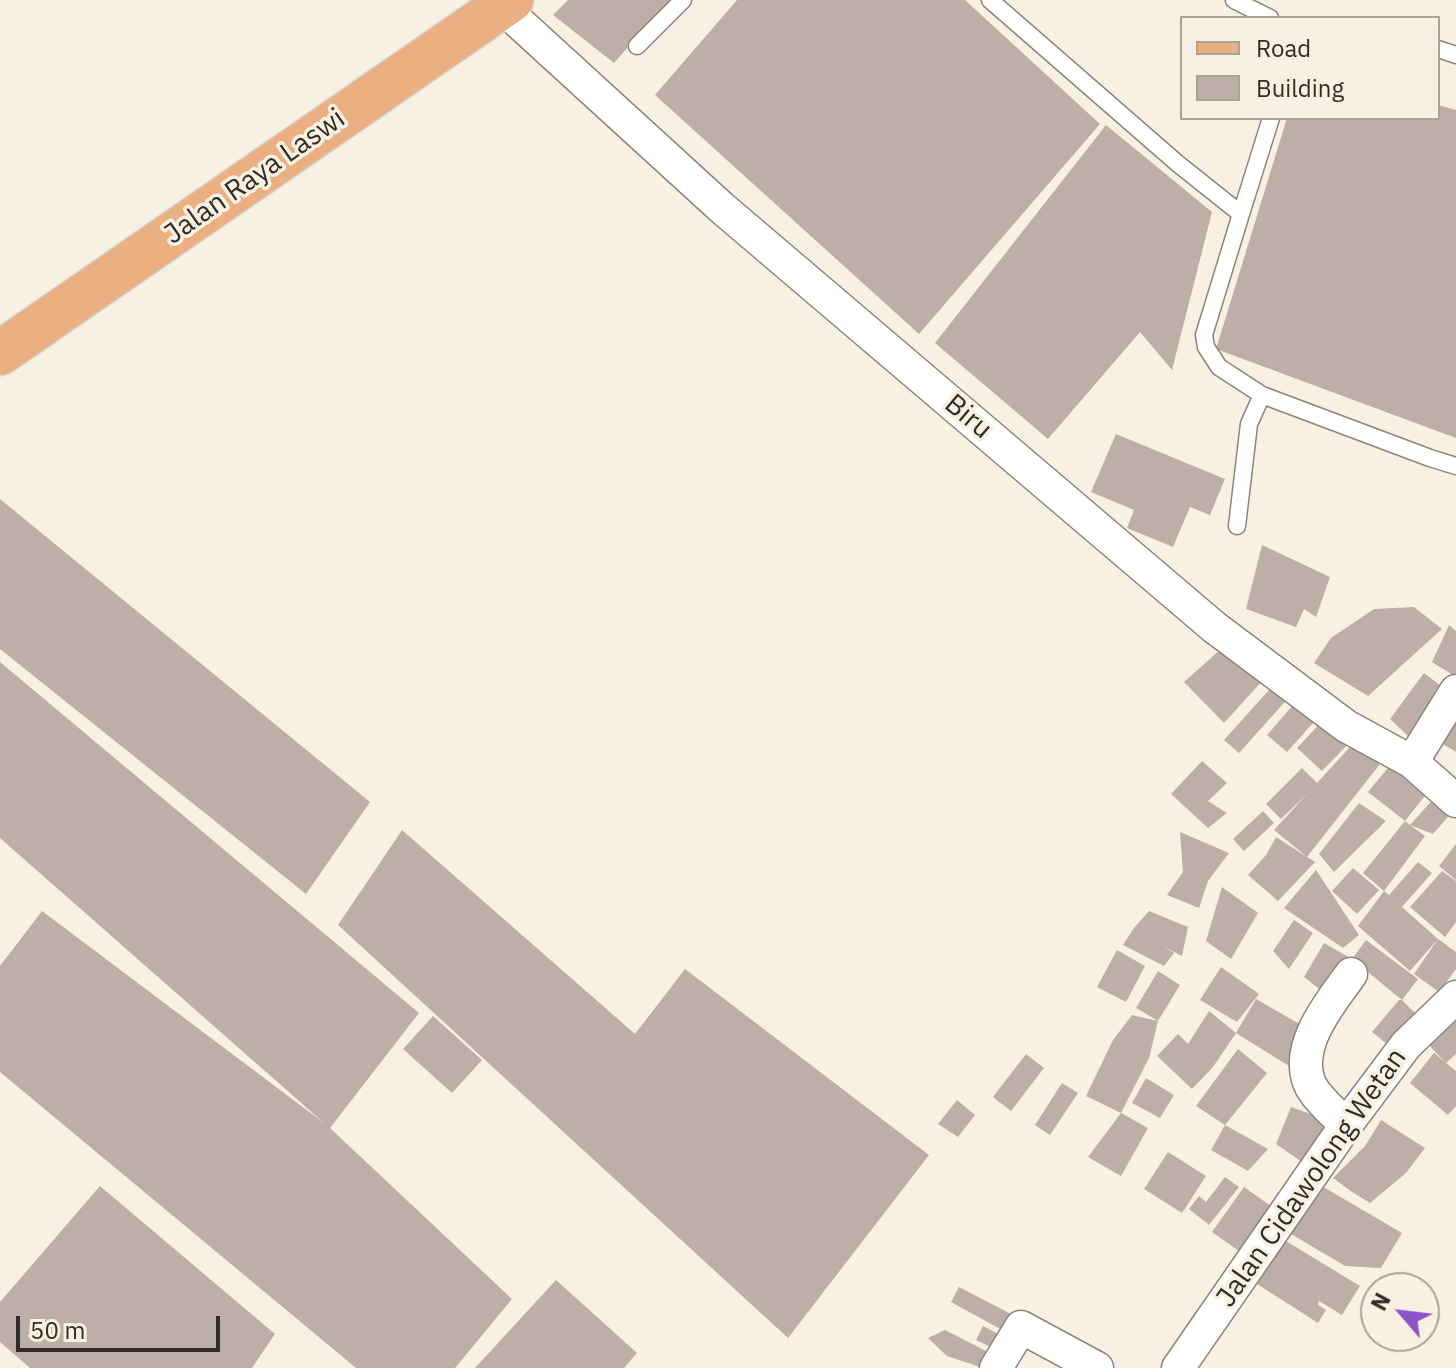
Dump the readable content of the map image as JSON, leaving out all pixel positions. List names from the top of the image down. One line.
{"streets":{"main road":["Jalan Raya Laswi"],"street":["Biru","Jalan Cidawolong Wetan"]},"crossings":[["Jalan Raya Laswi","Biru"]],"legend":["Road","Building"],"scale_bar":"50 m","north":"top left"}
